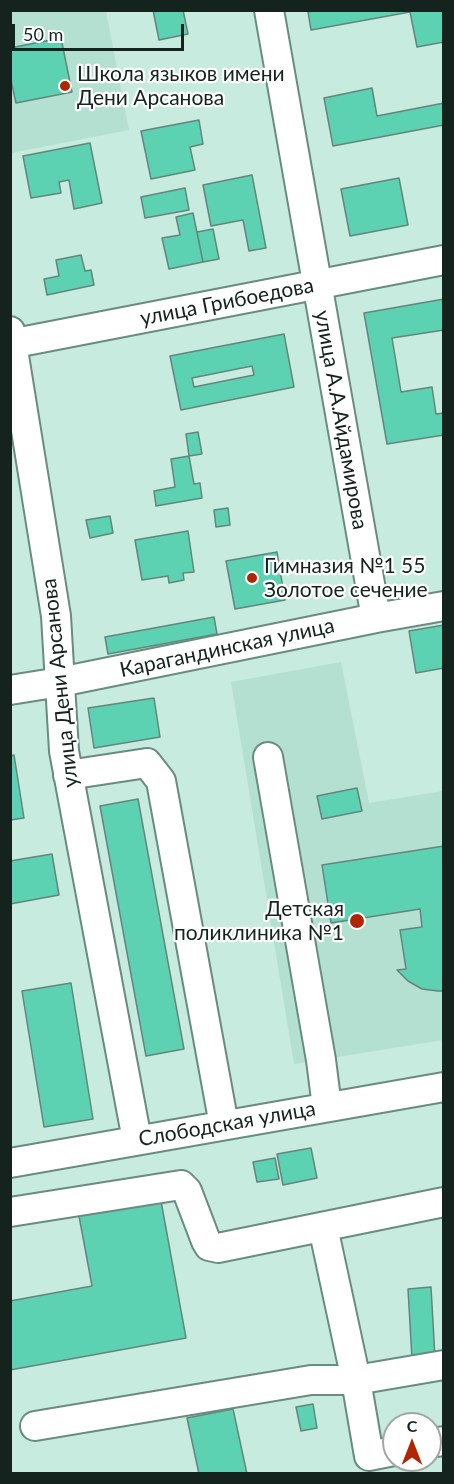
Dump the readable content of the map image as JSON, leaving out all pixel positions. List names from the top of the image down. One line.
{"streets":{"street":["улица Грибоедова","улица А.А.Айдамирова","Карагандинская улица","улица Дени Арсанова","Слободская улица"]},"crossings":[["улица Грибоедова","улица А.А.Айдамирова"],["улица Грибоедова","улица Дени Арсанова"],["улица А.А.Айдамирова","Карагандинская улица"],["Карагандинская улица","улица Дени Арсанова"],["улица Дени Арсанова","Слободская улица"]],"places":["Школа языков имени Дени Арсанова","Гимназия №1 55 Золотое сечение","Детская поликлиника №1"],"scale_bar":"50 m","north":"top"}
